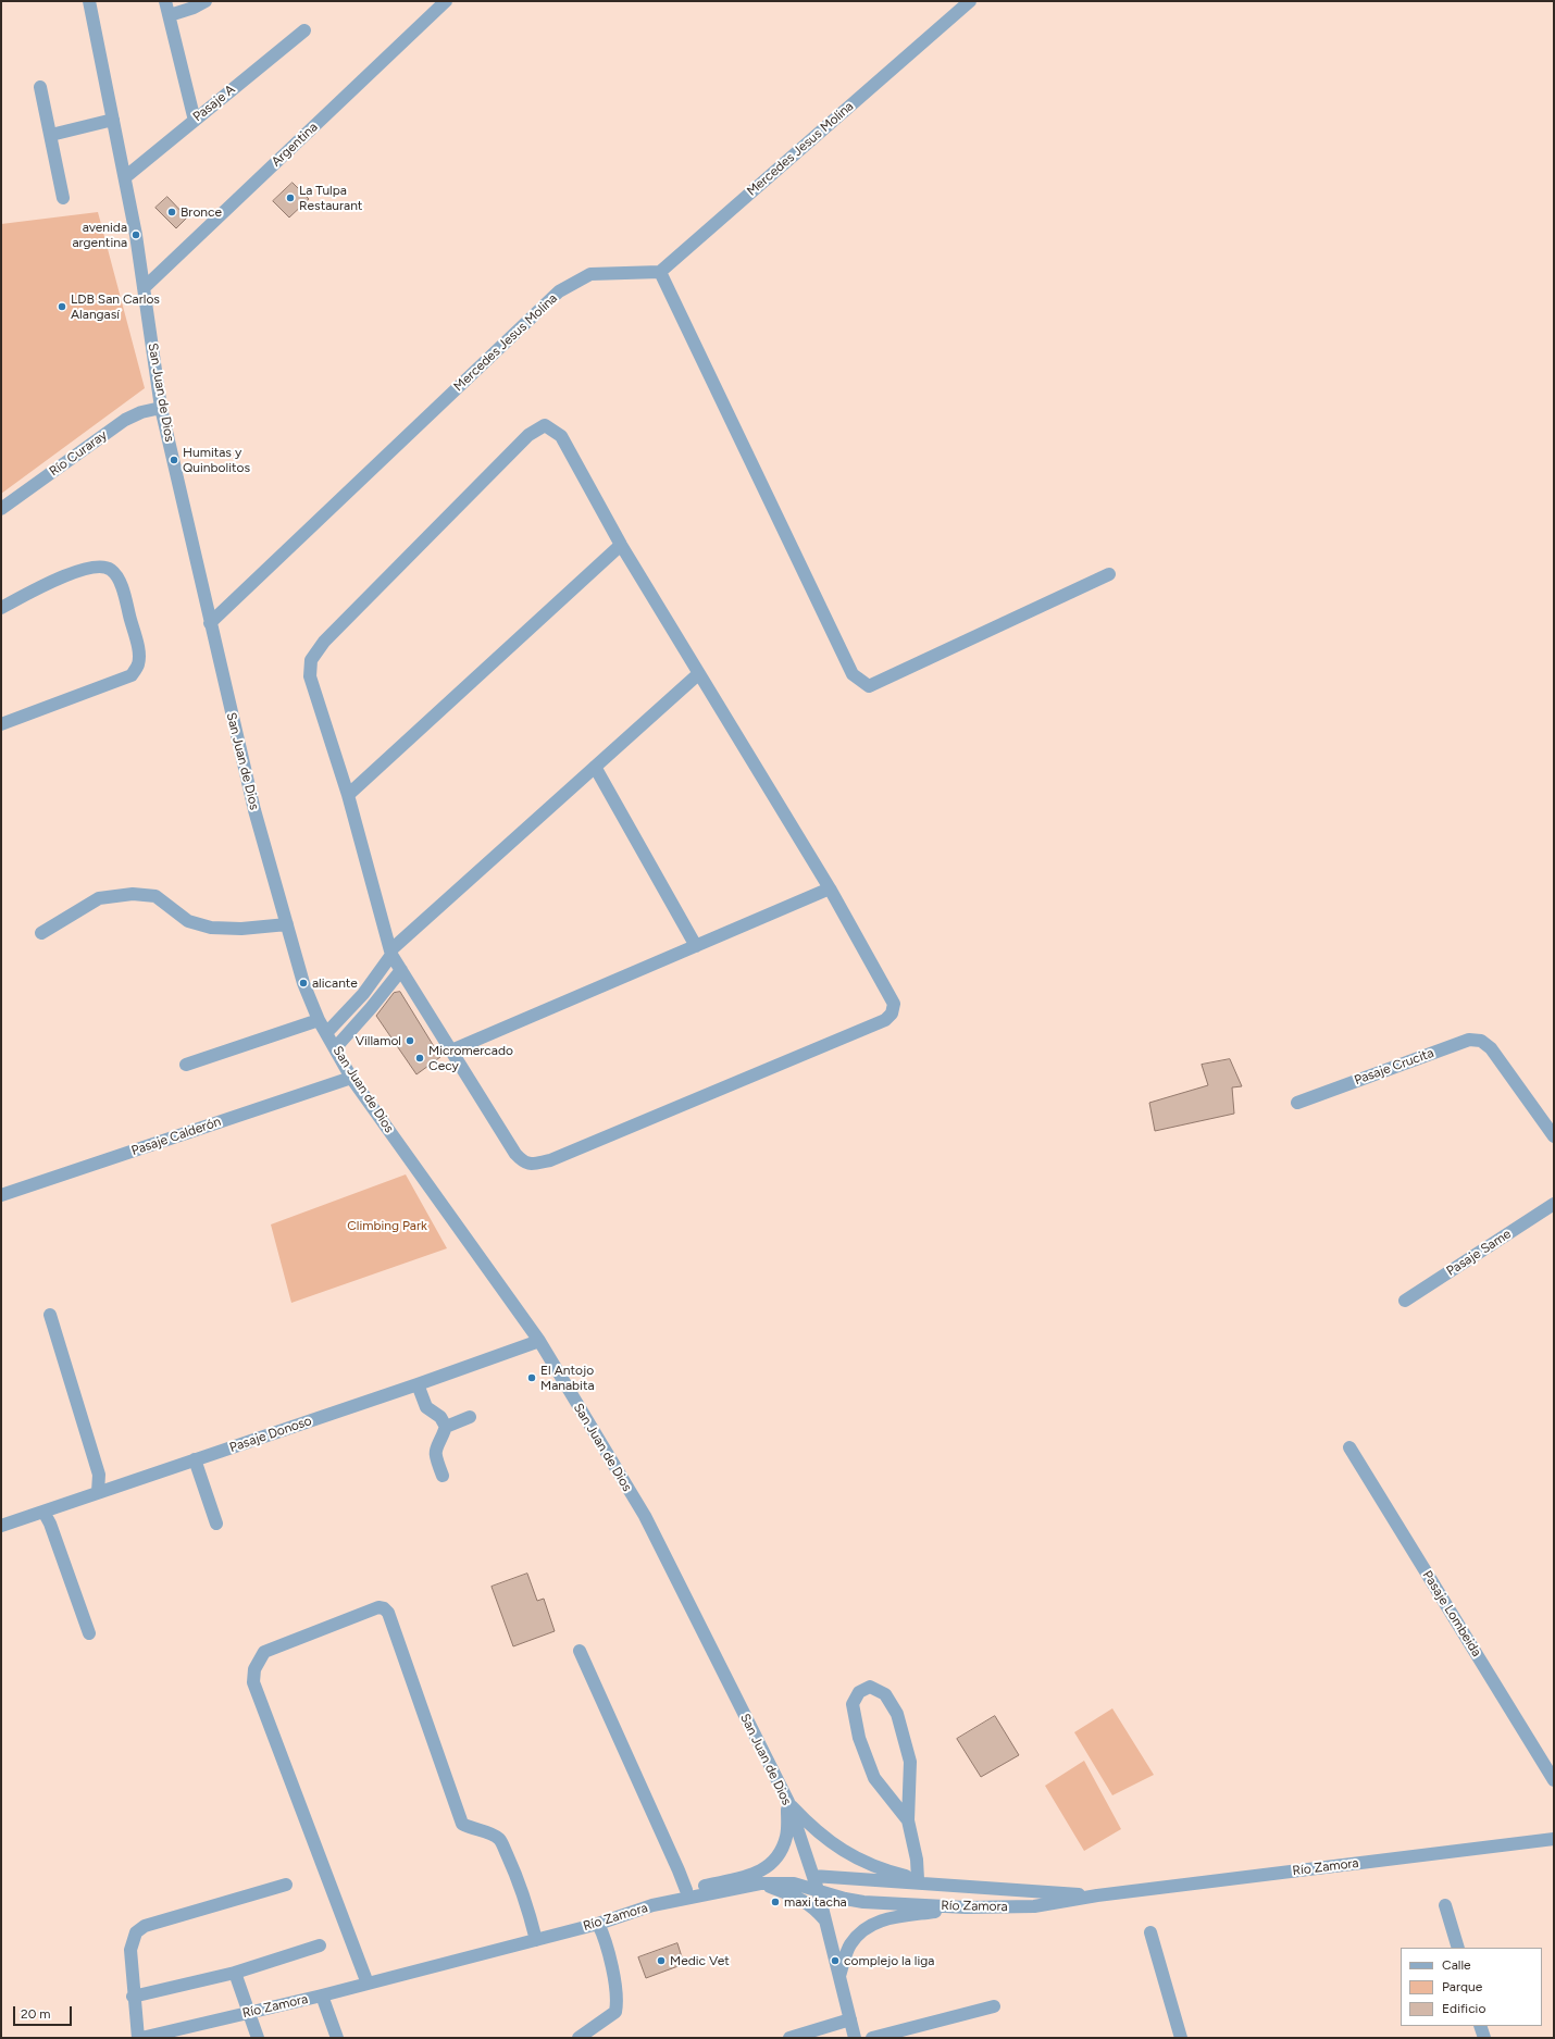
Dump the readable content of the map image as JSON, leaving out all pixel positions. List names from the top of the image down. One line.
{"streets":{"street":["Pasaje A","Argentina","Mercedes Jesus Molina","San Juan de Dios","Río Curaray","Pasaje Crucita","Pasaje Calderón","Pasaje Same","Pasaje Donoso","Pasaje Lombeida","Río Zamora"]},"crossings":[["Pasaje A","San Juan de Dios"],["Argentina","San Juan de Dios"],["Mercedes Jesus Molina","San Juan de Dios"],["San Juan de Dios","Río Curaray"],["San Juan de Dios","Pasaje Calderón"],["San Juan de Dios","Pasaje Donoso"],["San Juan de Dios","Río Zamora"]],"parks":["Climbing Park"],"places":["La Tulpa Restaurant","Bronce","avenida argentina","LDB San Carlos Alangasí","Humitas y Quinbolitos","alicante","Villamol","Micromercado Cecy","El Antojo Manabita","maxi tacha","Medic Vet","complejo la liga"],"legend":["Calle","Parque","Edificio"],"scale_bar":"20 m"}
